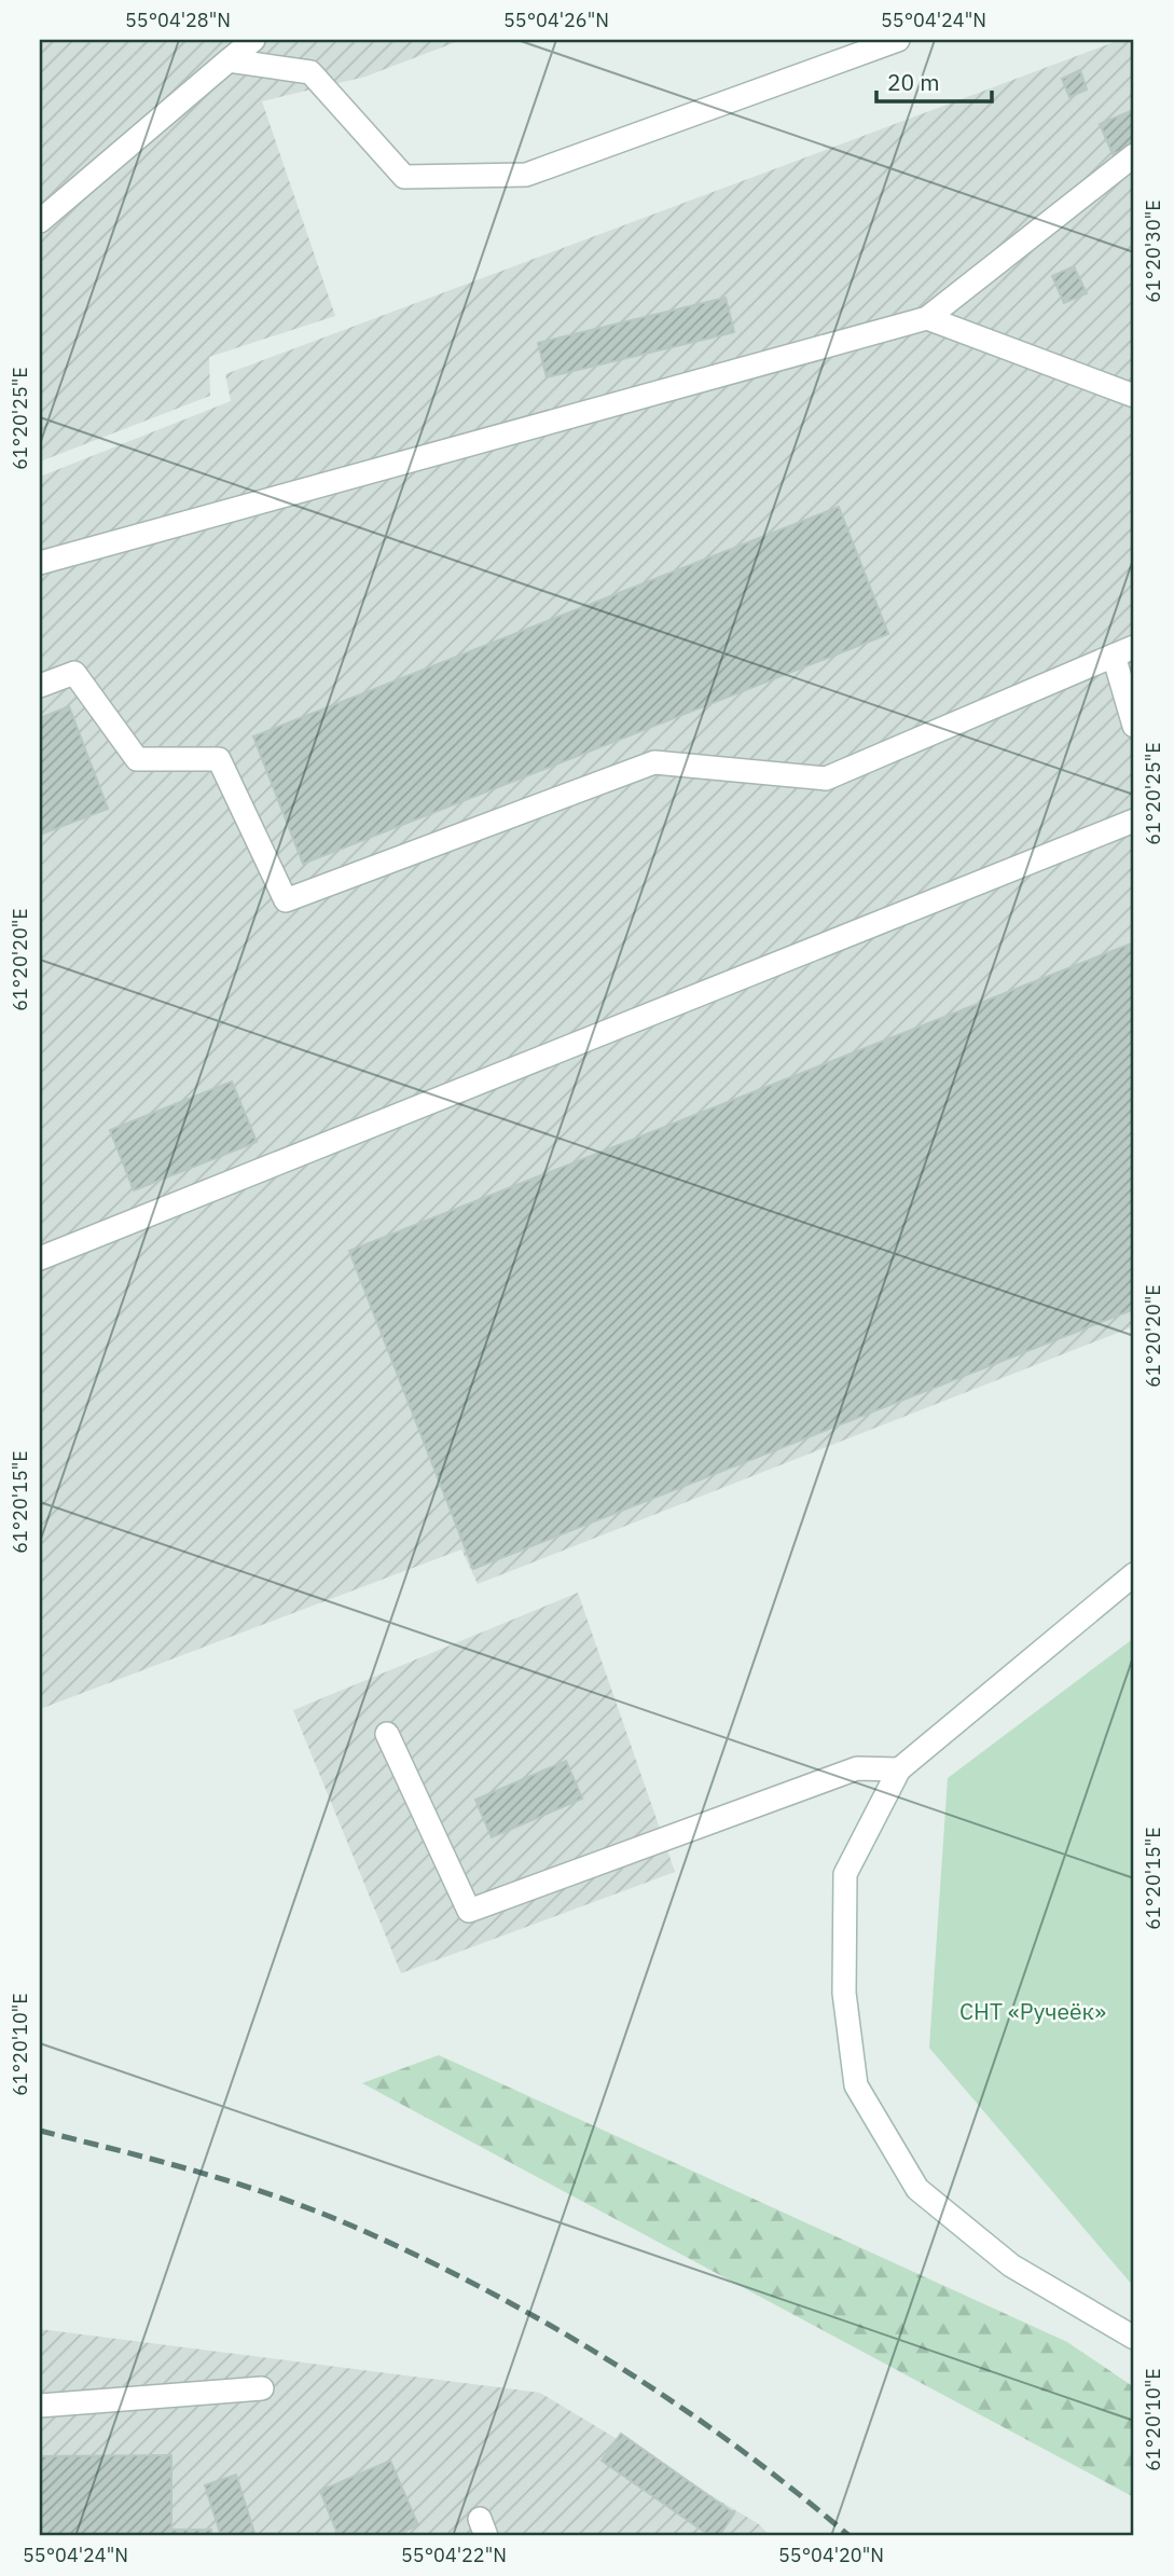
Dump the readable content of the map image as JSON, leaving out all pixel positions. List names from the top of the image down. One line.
{"parks":["СНТ «Ручеёк»"],"scale_bar":"20 m","coordinates":["55°04'28\"N","55°04'26\"N","55°04'24\"N","61°20'30\"E","61°20'25\"E","61°20'20\"E","61°20'15\"E","61°20'10\"E","55°04'22\"N","55°04'20\"N"]}
